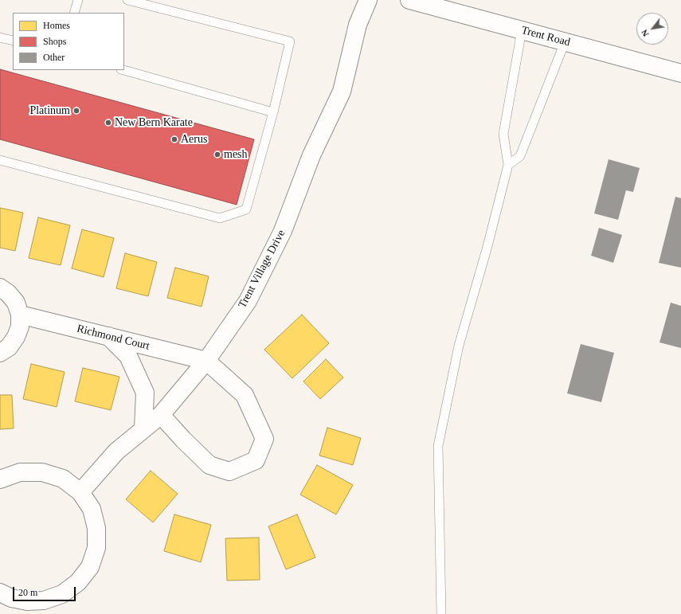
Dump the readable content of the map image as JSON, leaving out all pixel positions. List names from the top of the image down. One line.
{"streets":{"street":["Trent Road","Trent Village Drive","Richmond Court"]},"crossings":[["Trent Village Drive","Richmond Court"]],"places":["Platinum","New Bern Karate","Aerus","mesh"],"legend":["Homes","Shops","Other"],"scale_bar":"20 m","north":"bottom left"}
